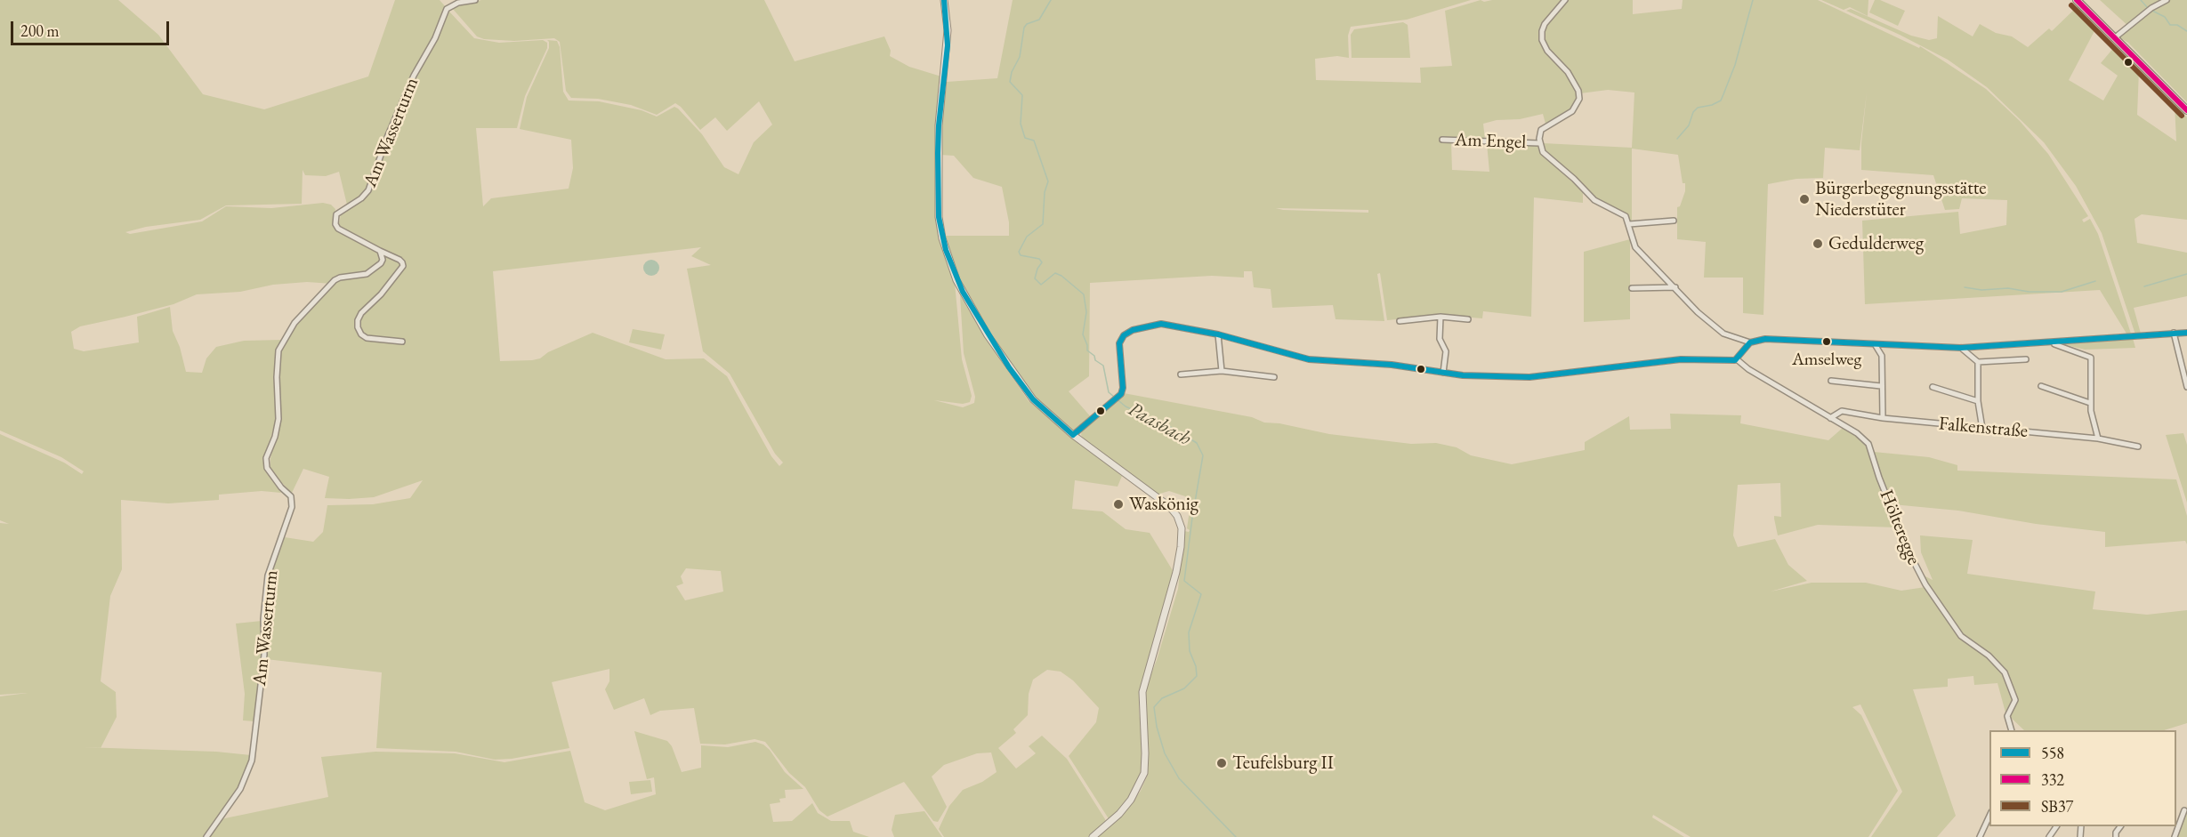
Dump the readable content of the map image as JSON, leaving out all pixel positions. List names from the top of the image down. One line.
{"streets":{"street":["Am Wasserturm","Am Engel","Falkenstraße","Hölteregge"]},"crossings":[["Falkenstraße","Hölteregge"]],"water":["Paasbach"],"places":["Bürgerbegegnungsstätte Niederstüter","Gedulderweg","Amselweg","Waskönig","Teufelsburg II"],"lines":["transit line 558","transit line 332","transit line SB37"],"legend":["558","332","SB37"],"scale_bar":"200 m"}
